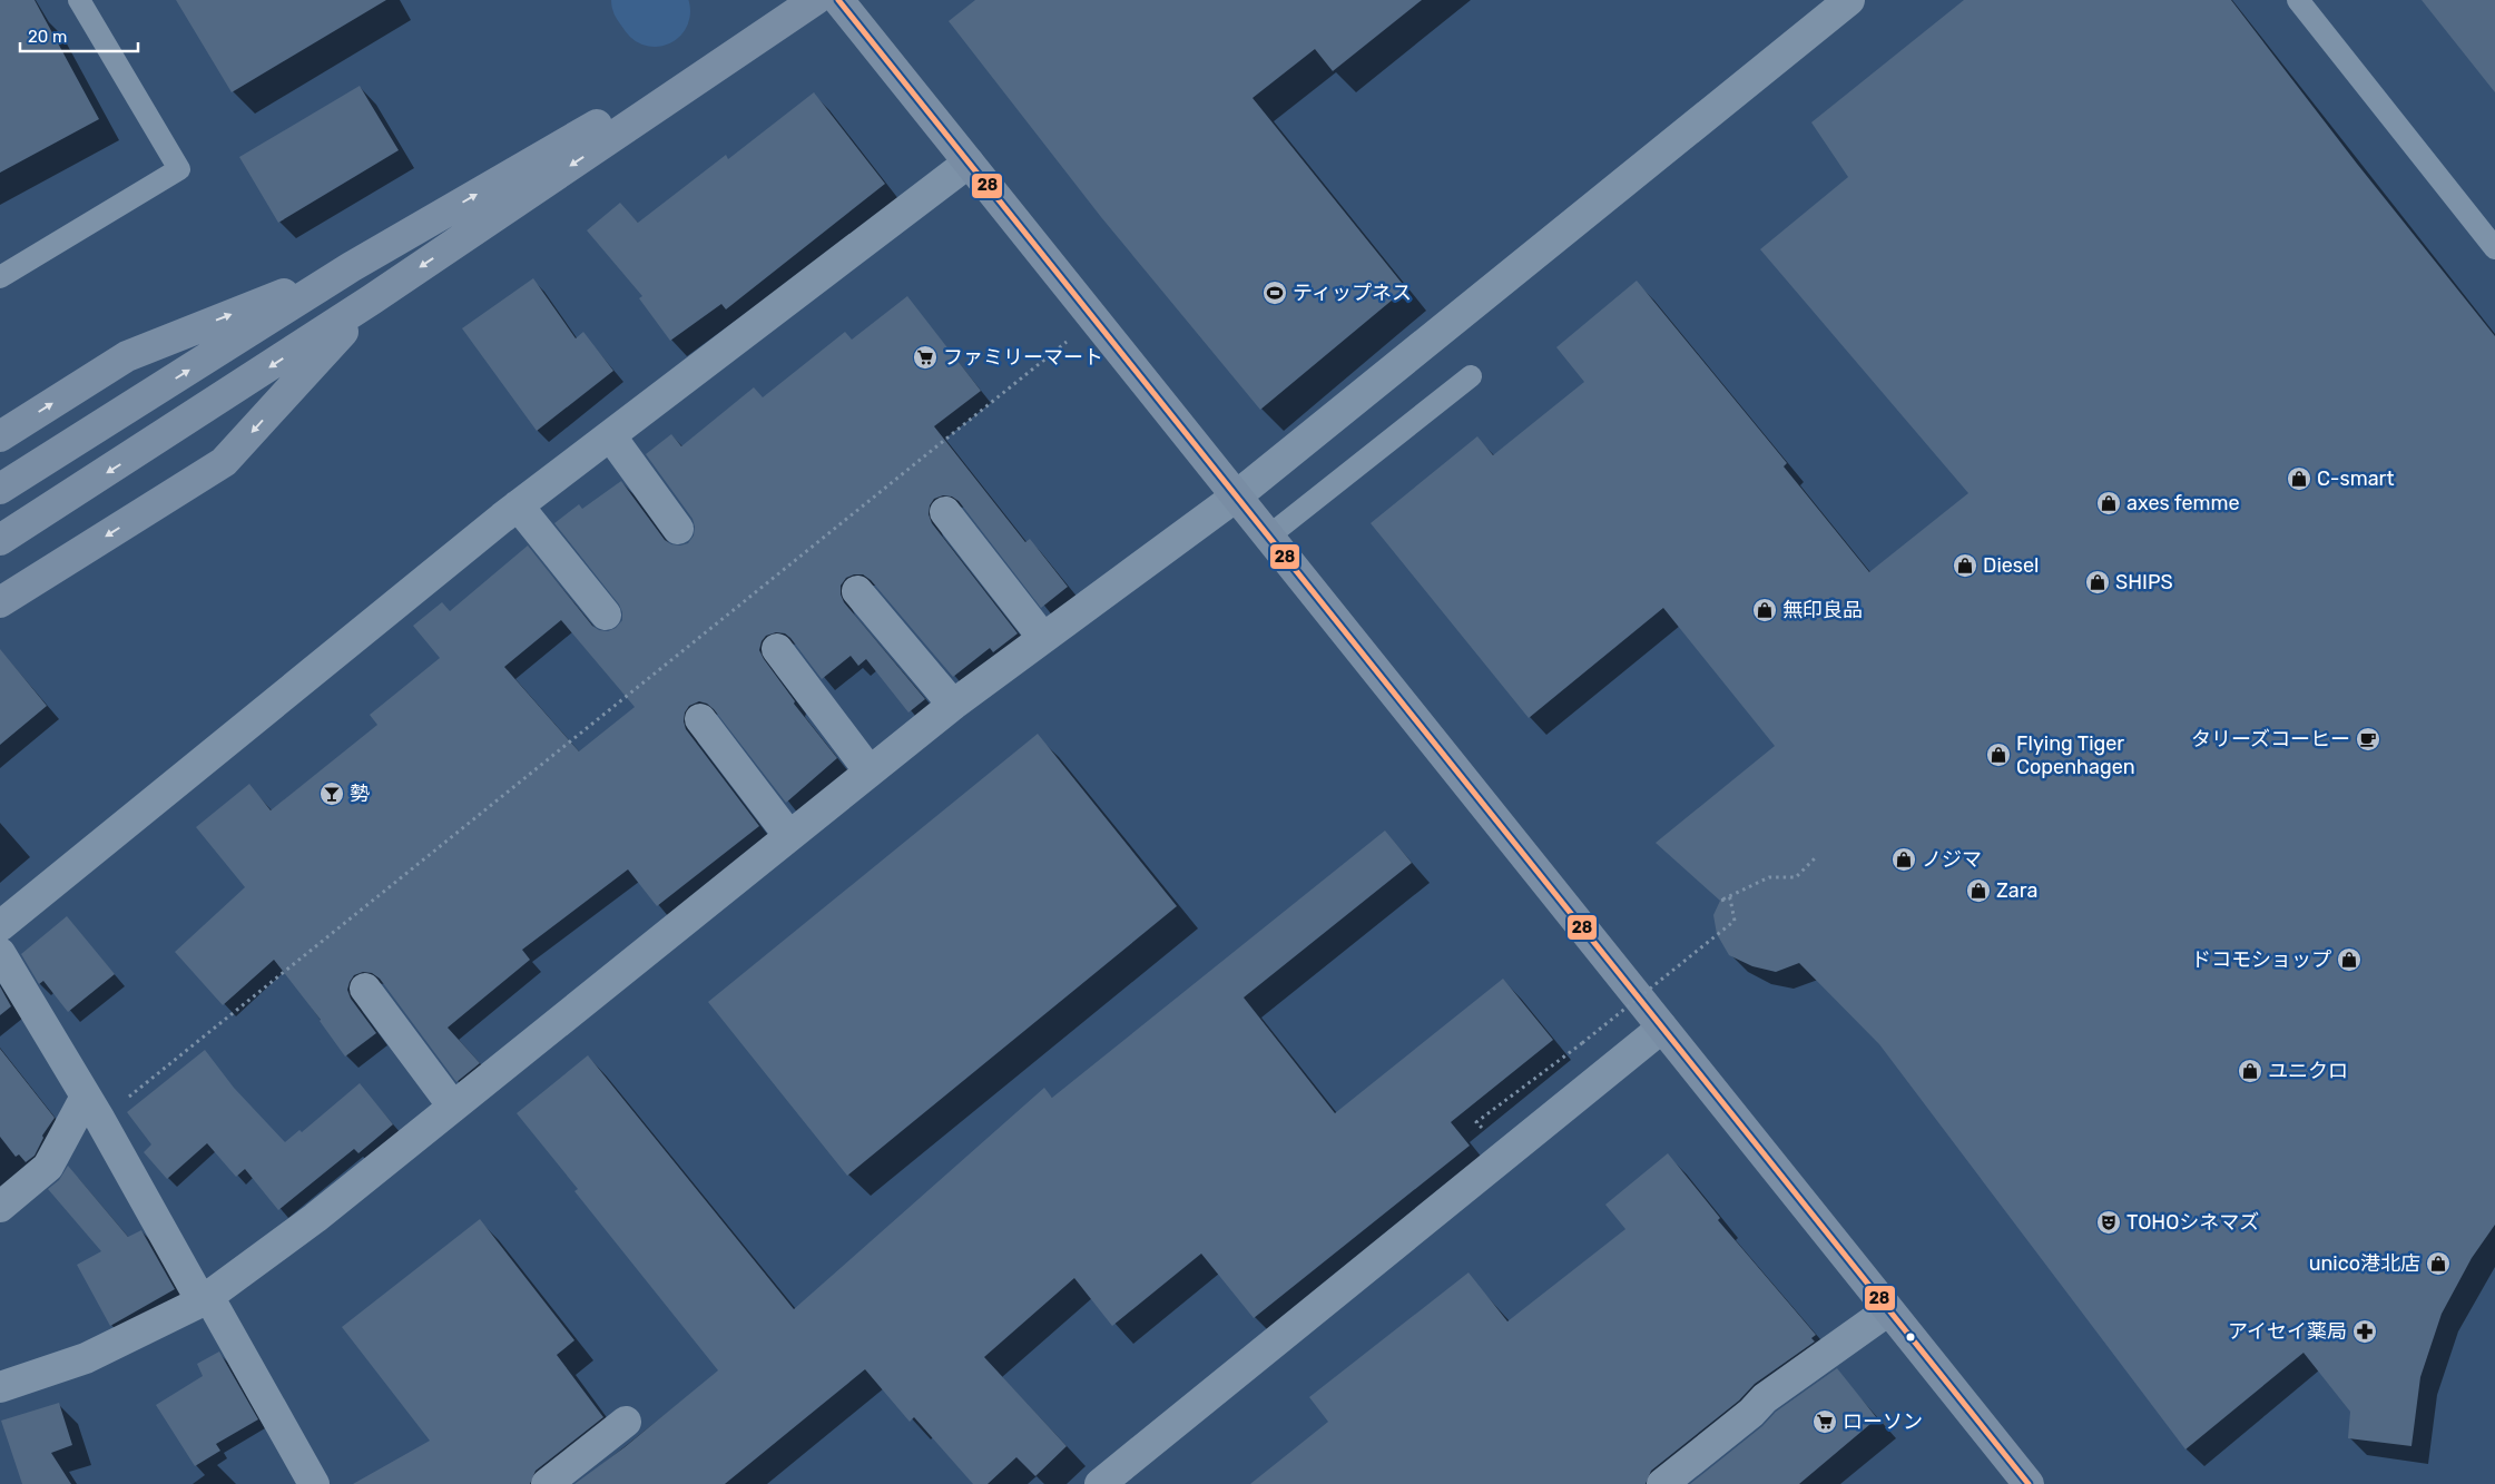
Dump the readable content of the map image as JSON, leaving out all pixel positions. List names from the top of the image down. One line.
{"places":{"sports":["ティップネス"],"supermarket":["ファミリーマート","ローソン"],"shop":["C-smart","axes femme","Diesel","SHIPS","無印良品","Flying Tiger Copenhagen","ノジマ","Zara","ドコモショップ","ユニクロ","unico港北店"],"cafe":["タリーズコーヒー"],"bar":["勢"],"theatre":["TOHOシネマズ"],"pharmacy":["アイセイ薬局"]},"lines":["transit line 28"],"scale_bar":"20 m"}
